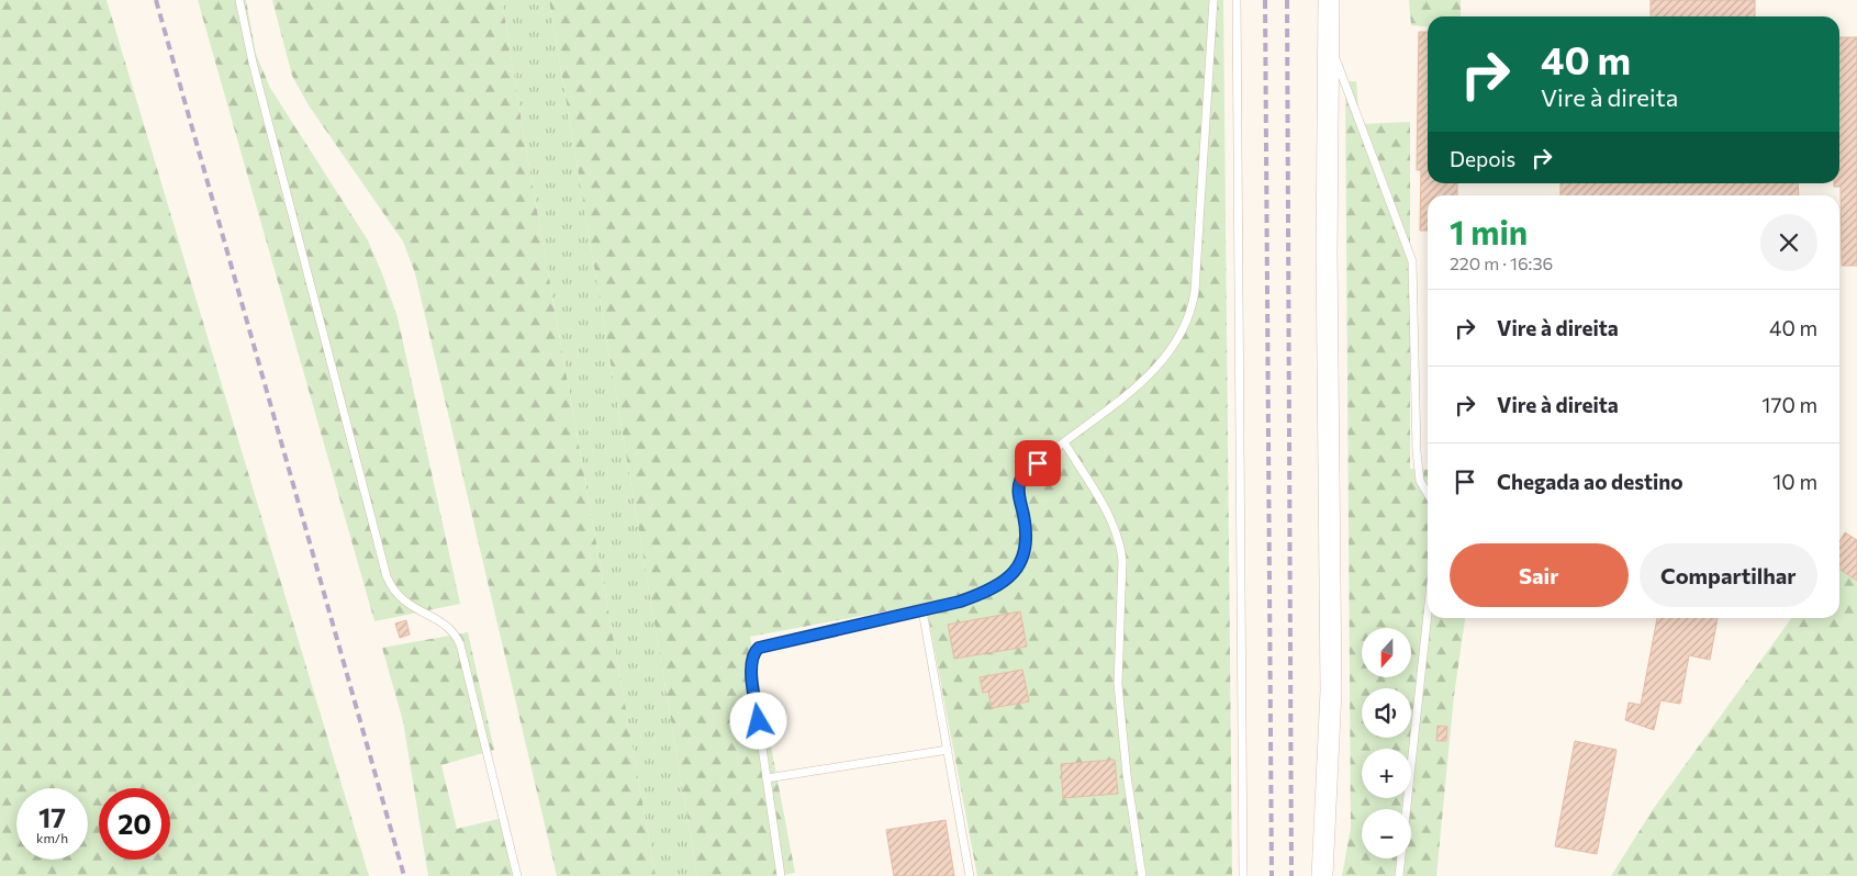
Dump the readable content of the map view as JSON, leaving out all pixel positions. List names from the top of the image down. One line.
{"north":"bottom","page":{"turn":["40 m","Vire à direita"],"then":"Depois","heading":["1 min","220 m · 16:36"],"list":[{"name":"Vire à direita","value":"40 m"},{"name":"Vire à direita","value":"170 m"},{"name":"Chegada ao destino","value":"10 m"}],"buttons":["Sair","Compartilhar"],"map_buttons":["+","−"],"speed":"17 km/h","limit":"20"}}
